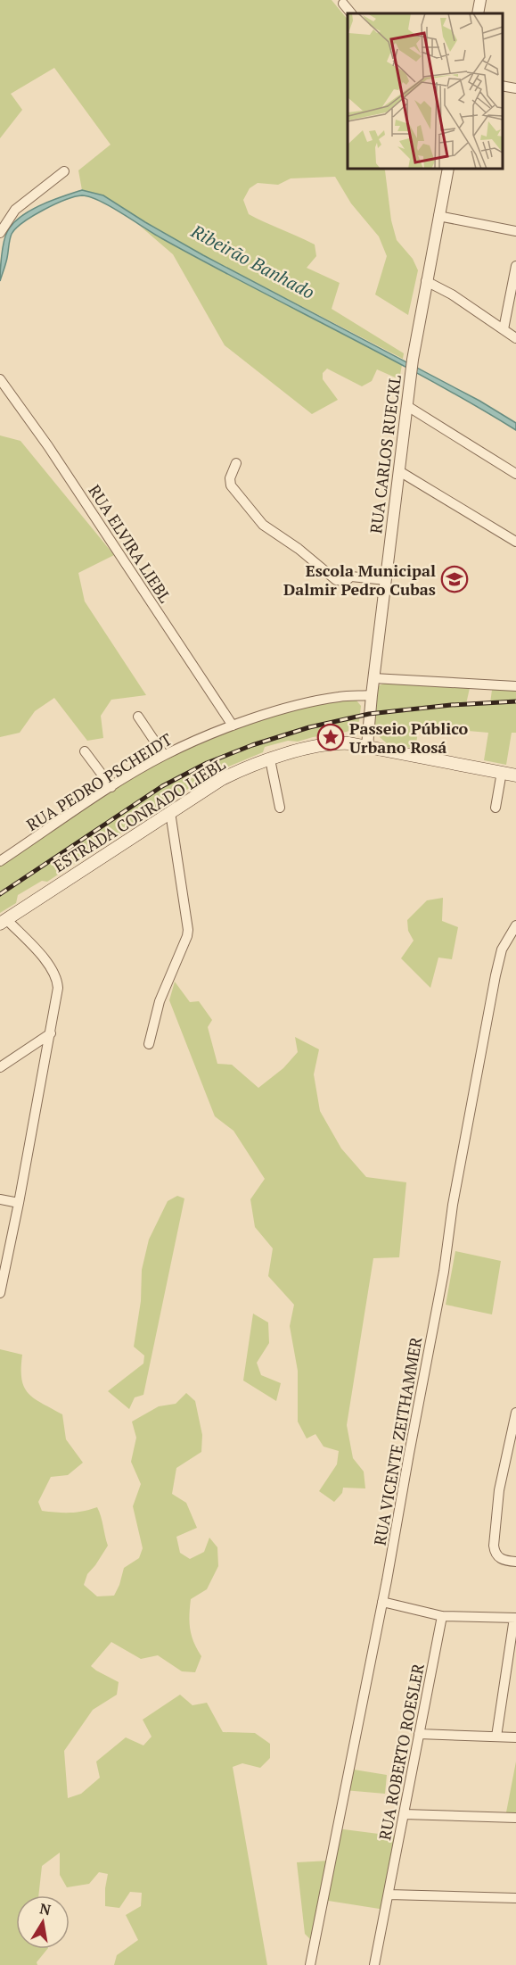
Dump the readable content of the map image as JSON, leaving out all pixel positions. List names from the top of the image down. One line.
{"streets":{"main road":["ESTRADA CONRADO LIEBL"],"street":["RUA CARLOS RUECKL","RUA ELVIRA LIEBL","RUA PEDRO PSCHEIDT","RUA VICENTE ZEITHAMMER","RUA ROBERTO ROESLER"]},"crossings":[["RUA CARLOS RUECKL","RUA PEDRO PSCHEIDT"],["RUA CARLOS RUECKL","ESTRADA CONRADO LIEBL"],["RUA ELVIRA LIEBL","RUA PEDRO PSCHEIDT"]],"water":["Ribeirão Banhado"],"places":{"school or university":["Escola Municipal Dalmir Pedro Cubas"],"place":["Passeio Público Urbano Rosá"]},"north":"top"}
